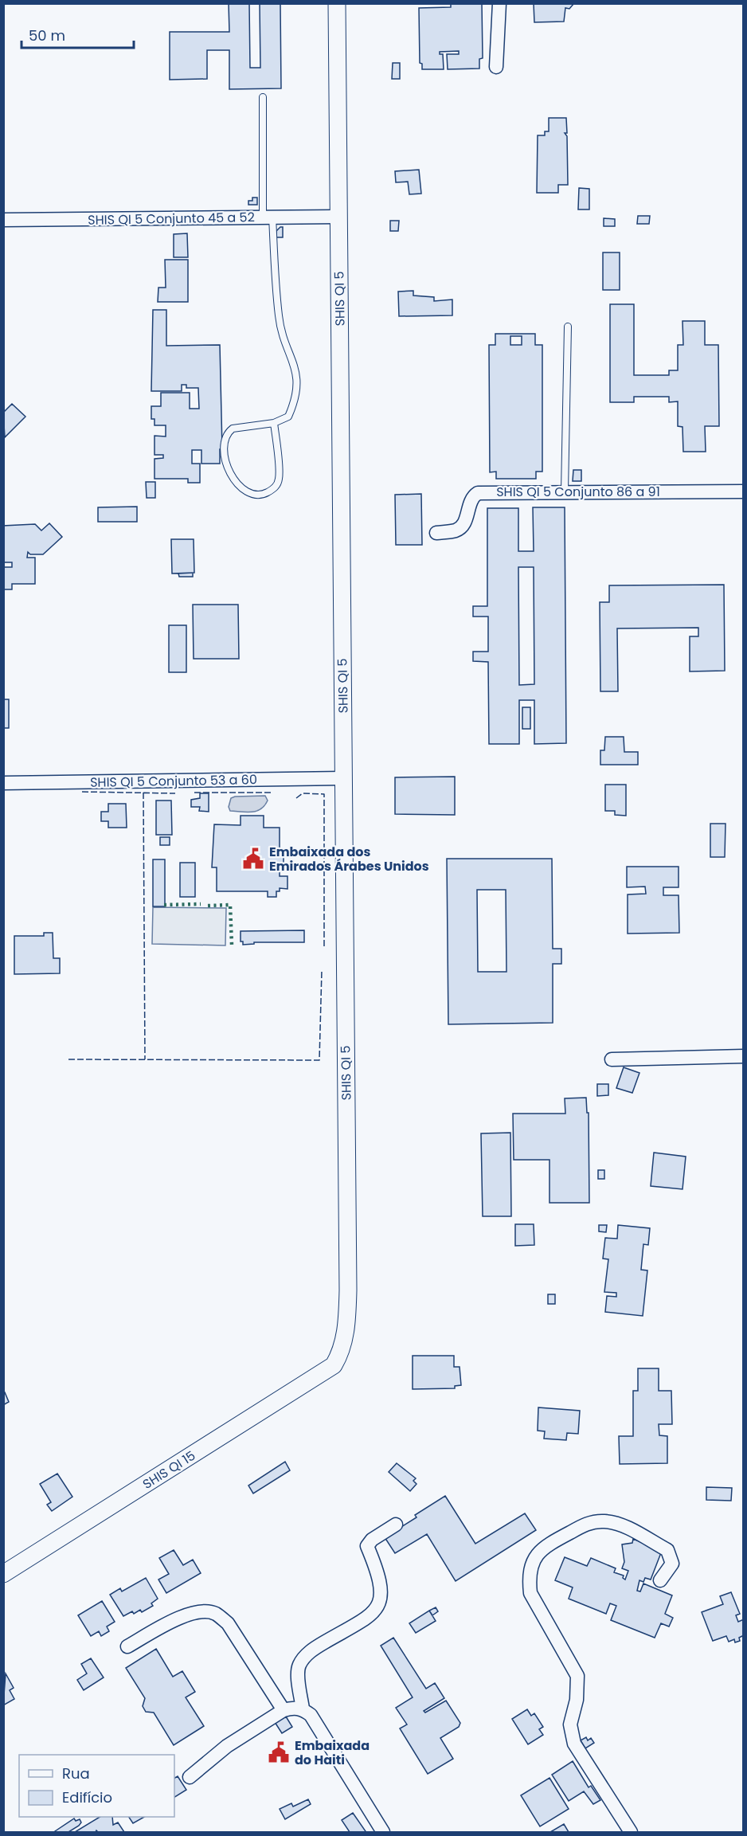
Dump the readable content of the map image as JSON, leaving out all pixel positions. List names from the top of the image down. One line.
{"streets":{"street":["SHIS QI 5 Conjunto 45 a 52","SHIS QI 5","SHIS QI 5 Conjunto 86 a 91","SHIS QI 5 Conjunto 53 a 60","SHIS QI 15"]},"crossings":[["SHIS QI 5 Conjunto 45 a 52","SHIS QI 5"],["SHIS QI 5","SHIS QI 5 Conjunto 53 a 60"],["SHIS QI 5","SHIS QI 15"]],"places":{"public building":["Embaixada dos Emirados Árabes Unidos","Embaixada do Haiti"]},"legend":["Rua","Edifício"],"scale_bar":"50 m"}
